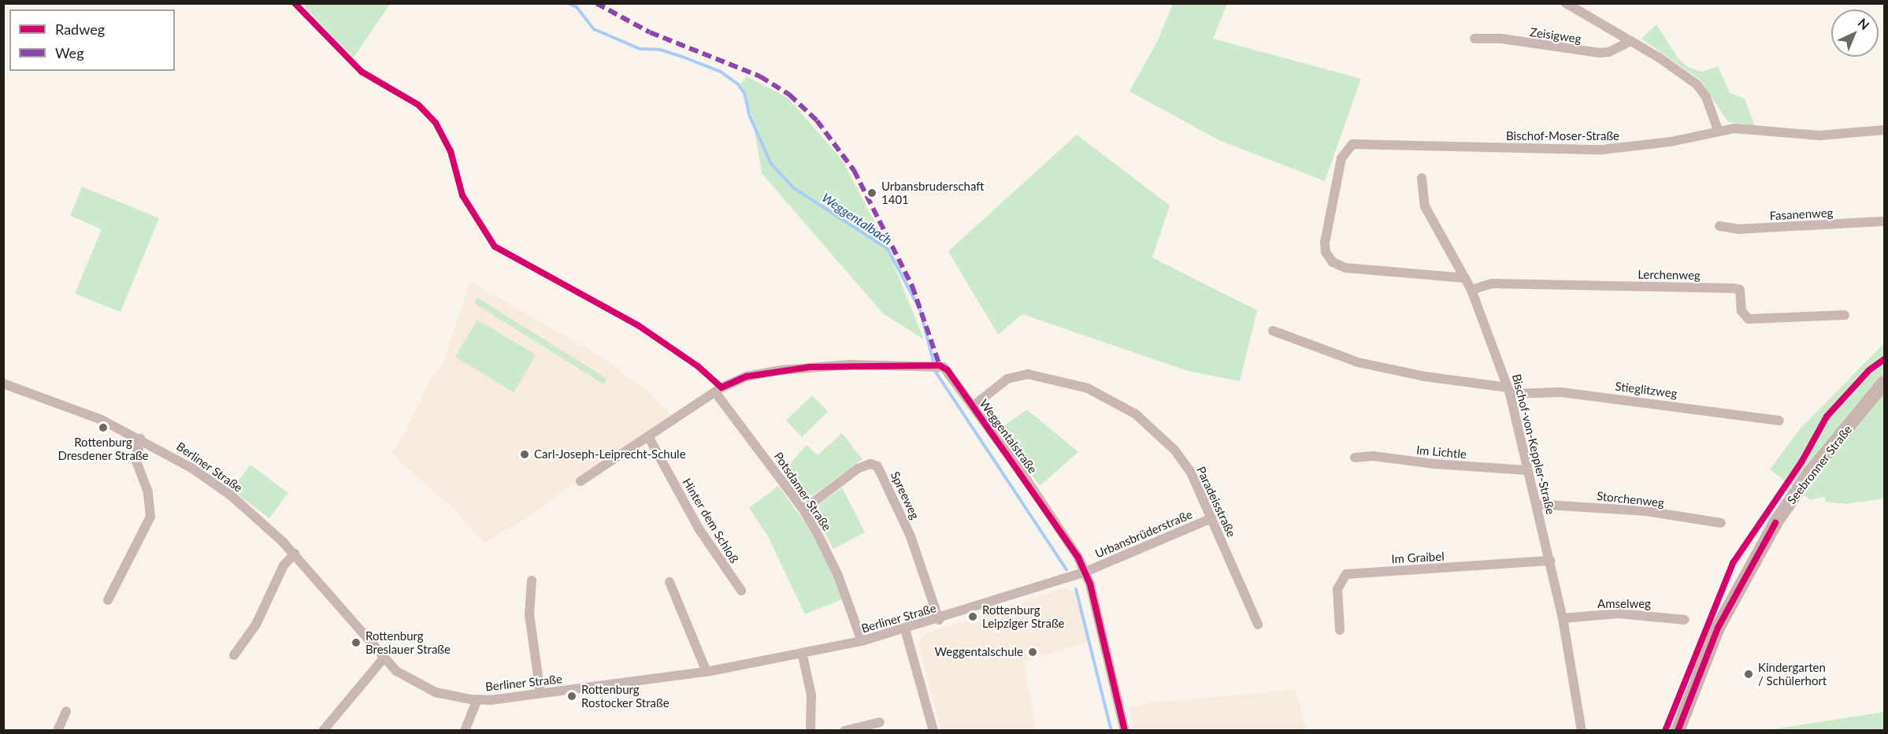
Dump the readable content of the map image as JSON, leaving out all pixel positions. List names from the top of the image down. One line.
{"streets":{"street":["Zeisigweg","Bischof-Moser-Straße","Fasanenweg","Lerchenweg","Stieglitzweg","Weggentalstraße","Bischof-von-Keppler-Straße","Im Lichtle","Seebronner Straße","Berliner Straße","Potsdamer Straße","Spreeweg","Storchenweg","Paradeisstraße","Hinter dem Schloß","Urbansbrüderstraße","Im Graibel","Amselweg"]},"crossings":[["Bischof-Moser-Straße","Bischof-von-Keppler-Straße"],["Lerchenweg","Bischof-von-Keppler-Straße"],["Stieglitzweg","Bischof-von-Keppler-Straße"],["Weggentalstraße","Berliner Straße"],["Weggentalstraße","Potsdamer Straße"],["Weggentalstraße","Paradeisstraße"],["Weggentalstraße","Hinter dem Schloß"],["Weggentalstraße","Urbansbrüderstraße"],["Bischof-von-Keppler-Straße","Im Lichtle"],["Bischof-von-Keppler-Straße","Storchenweg"],["Bischof-von-Keppler-Straße","Im Graibel"],["Bischof-von-Keppler-Straße","Amselweg"],["Berliner Straße","Potsdamer Straße"],["Berliner Straße","Spreeweg"],["Berliner Straße","Urbansbrüderstraße"],["Potsdamer Straße","Spreeweg"],["Paradeisstraße","Urbansbrüderstraße"]],"water":["Weggentalbach"],"places":["Urbansbruderschaft 1401","Rottenburg Dresdener Straße","Carl-Joseph-Leiprecht-Schule","Rottenburg Leipziger Straße","Rottenburg Breslauer Straße","Weggentalschule","Kindergarten / Schülerhort","Rottenburg Rostocker Straße"],"legend":["Radweg","Weg"],"north":"top right"}
